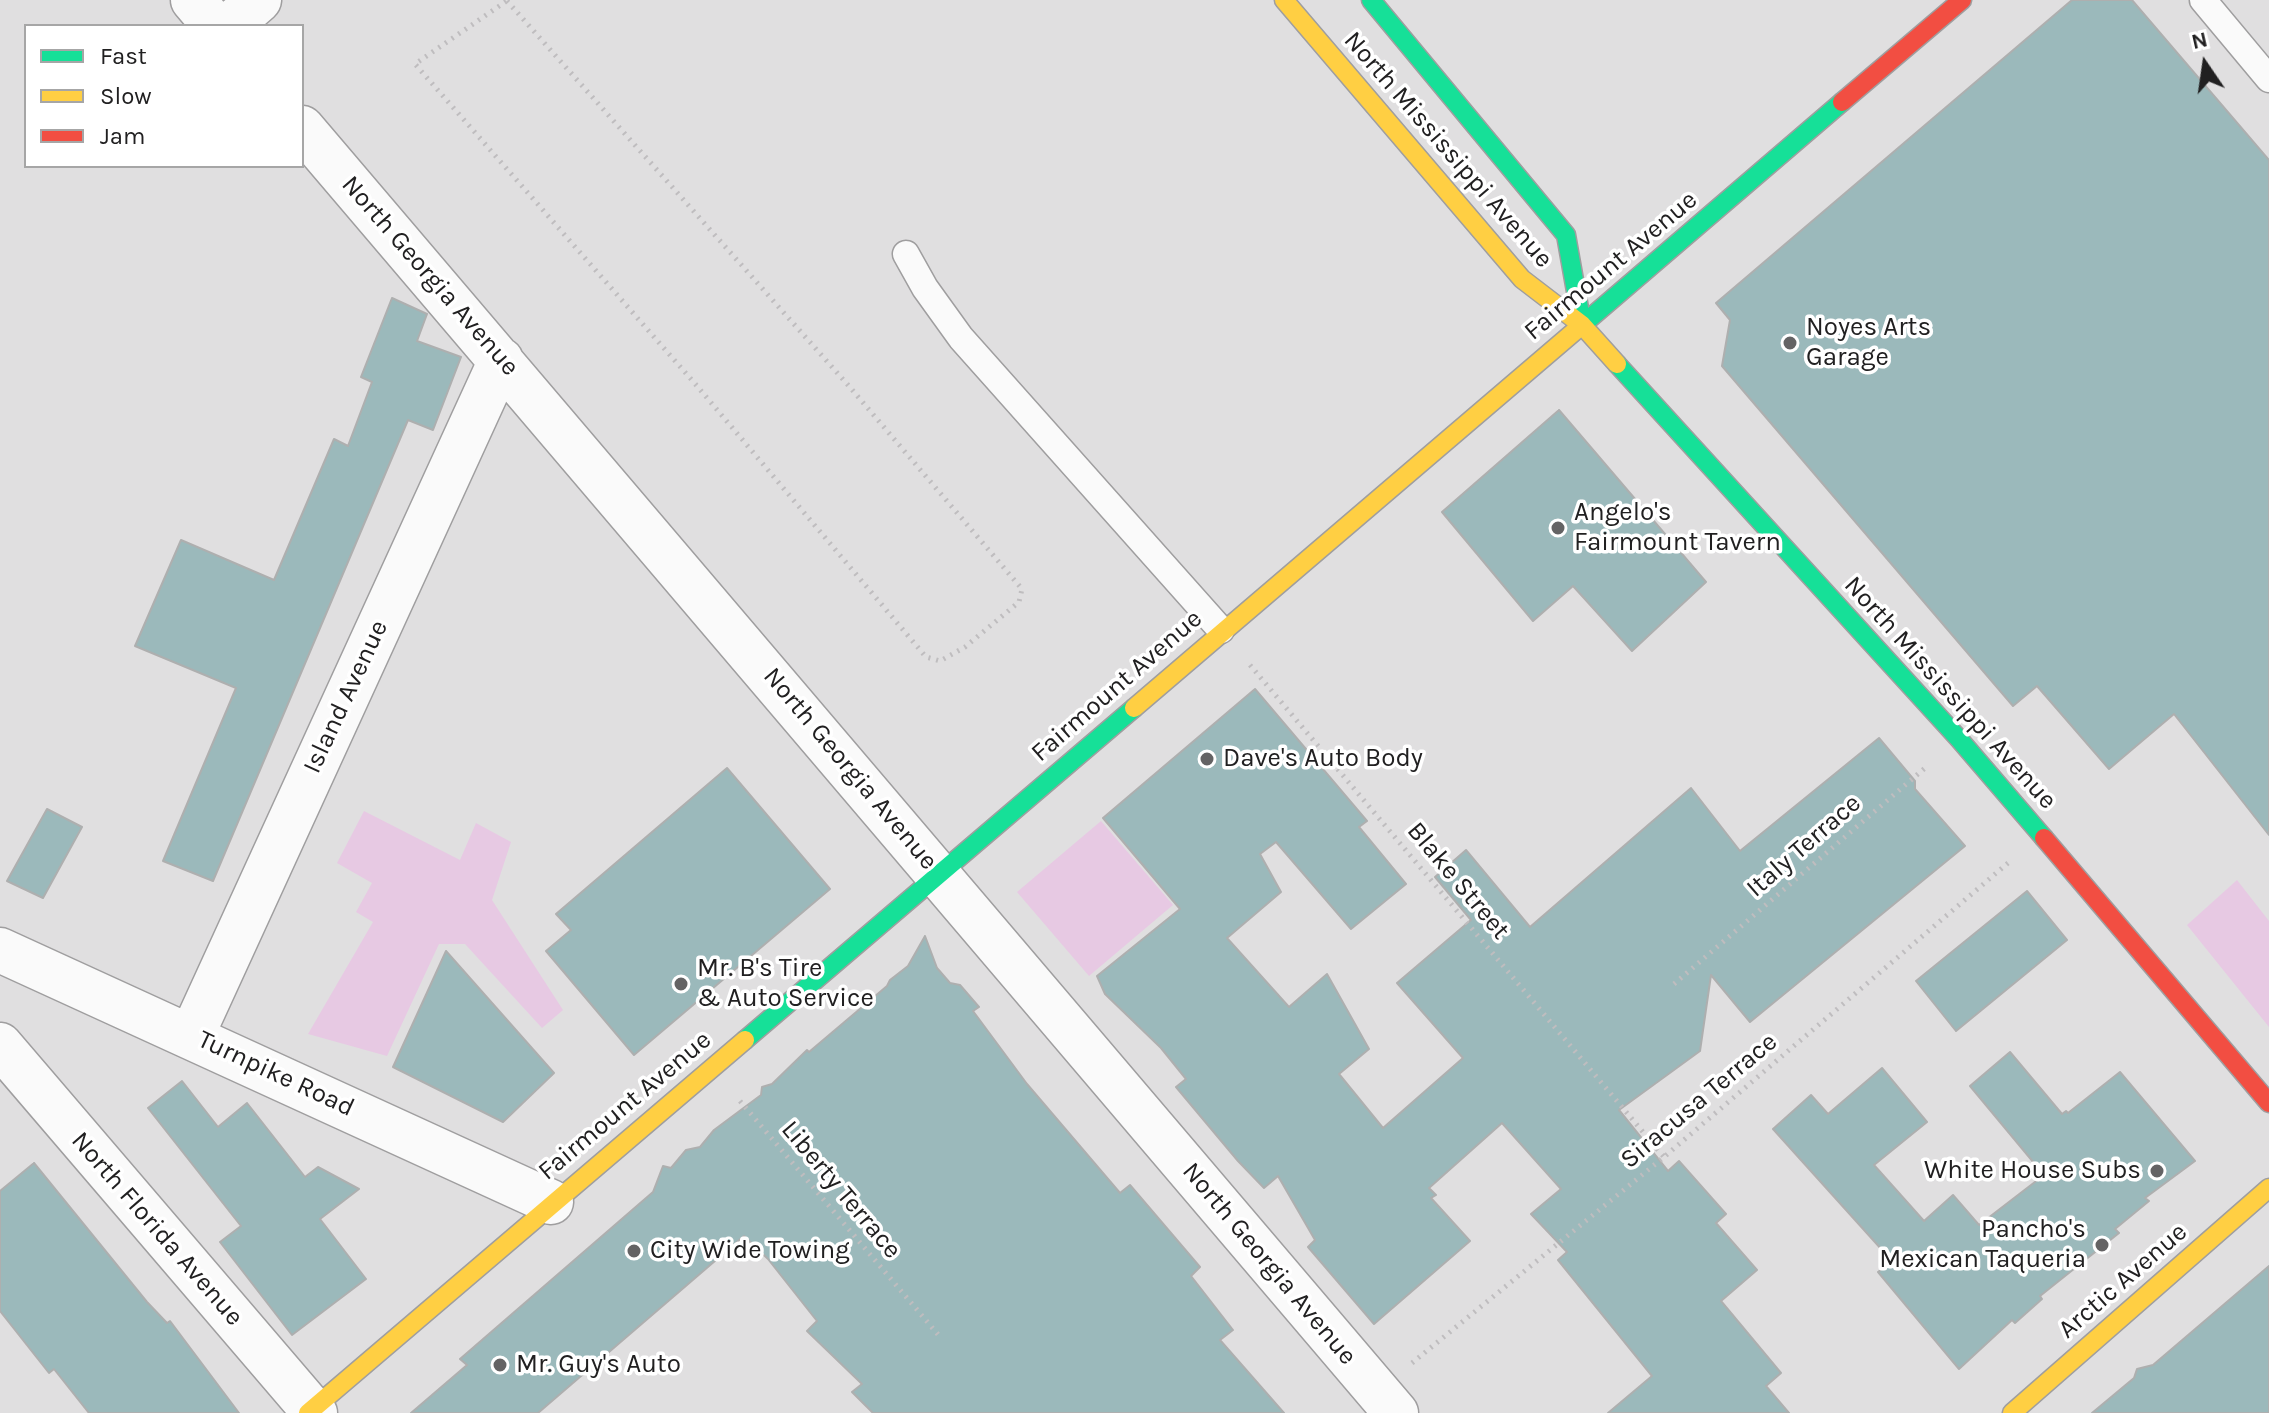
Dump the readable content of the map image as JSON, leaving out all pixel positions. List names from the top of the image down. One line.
{"streets":{"main road":["North Mississippi Avenue","Fairmount Avenue","Arctic Avenue"],"street":["North Georgia Avenue","Island Avenue","Turnpike Road","North Florida Avenue"],"path":["Italy Terrace","Blake Street","Siracusa Terrace","Liberty Terrace"]},"crossings":[["North Mississippi Avenue","Fairmount Avenue"],["North Mississippi Avenue","Italy Terrace"],["North Mississippi Avenue","Siracusa Terrace"],["Fairmount Avenue","North Georgia Avenue"],["Fairmount Avenue","Blake Street"],["Fairmount Avenue","Turnpike Road"],["Fairmount Avenue","Liberty Terrace"],["Fairmount Avenue","North Florida Avenue"],["North Georgia Avenue","Island Avenue"],["North Georgia Avenue","Siracusa Terrace"],["Island Avenue","Turnpike Road"],["Blake Street","Siracusa Terrace"]],"places":["Noyes Arts Garage","Angelo's Fairmount Tavern","Dave's Auto Body","Mr. B's Tire & Auto Service","White House Subs","Pancho's Mexican Taqueria","City Wide Towing","Mr. Guy's Auto"],"legend":["Fast","Slow","Jam"],"north":"top"}
